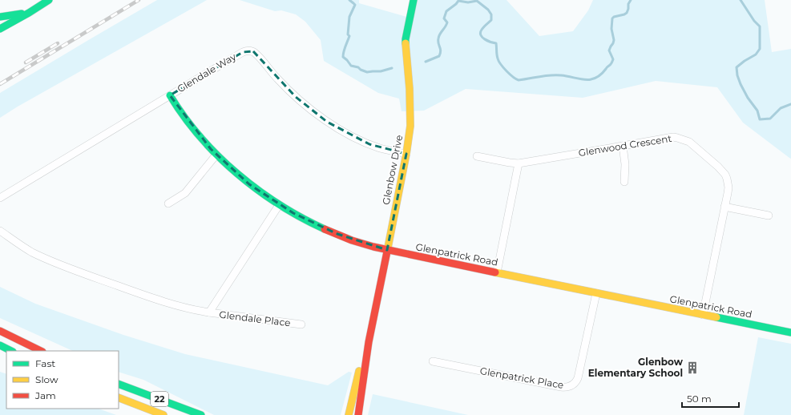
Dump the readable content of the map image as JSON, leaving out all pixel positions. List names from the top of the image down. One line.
{"streets":{"street":["Glendale Way","Glenwood Crescent","Glenbow Drive","Glenpatrick Road","Glendale Place","Glenpatrick Place","22"]},"crossings":[["Glendale Way","Glenbow Drive"],["Glendale Way","Glenpatrick Road"],["Glenwood Crescent","Glenpatrick Road"],["Glenbow Drive","Glenpatrick Road"],["Glenpatrick Road","Glenpatrick Place"]],"places":{"building":["Glenbow Elementary School"]},"legend":["Fast","Slow","Jam"],"scale_bar":"50 m"}
